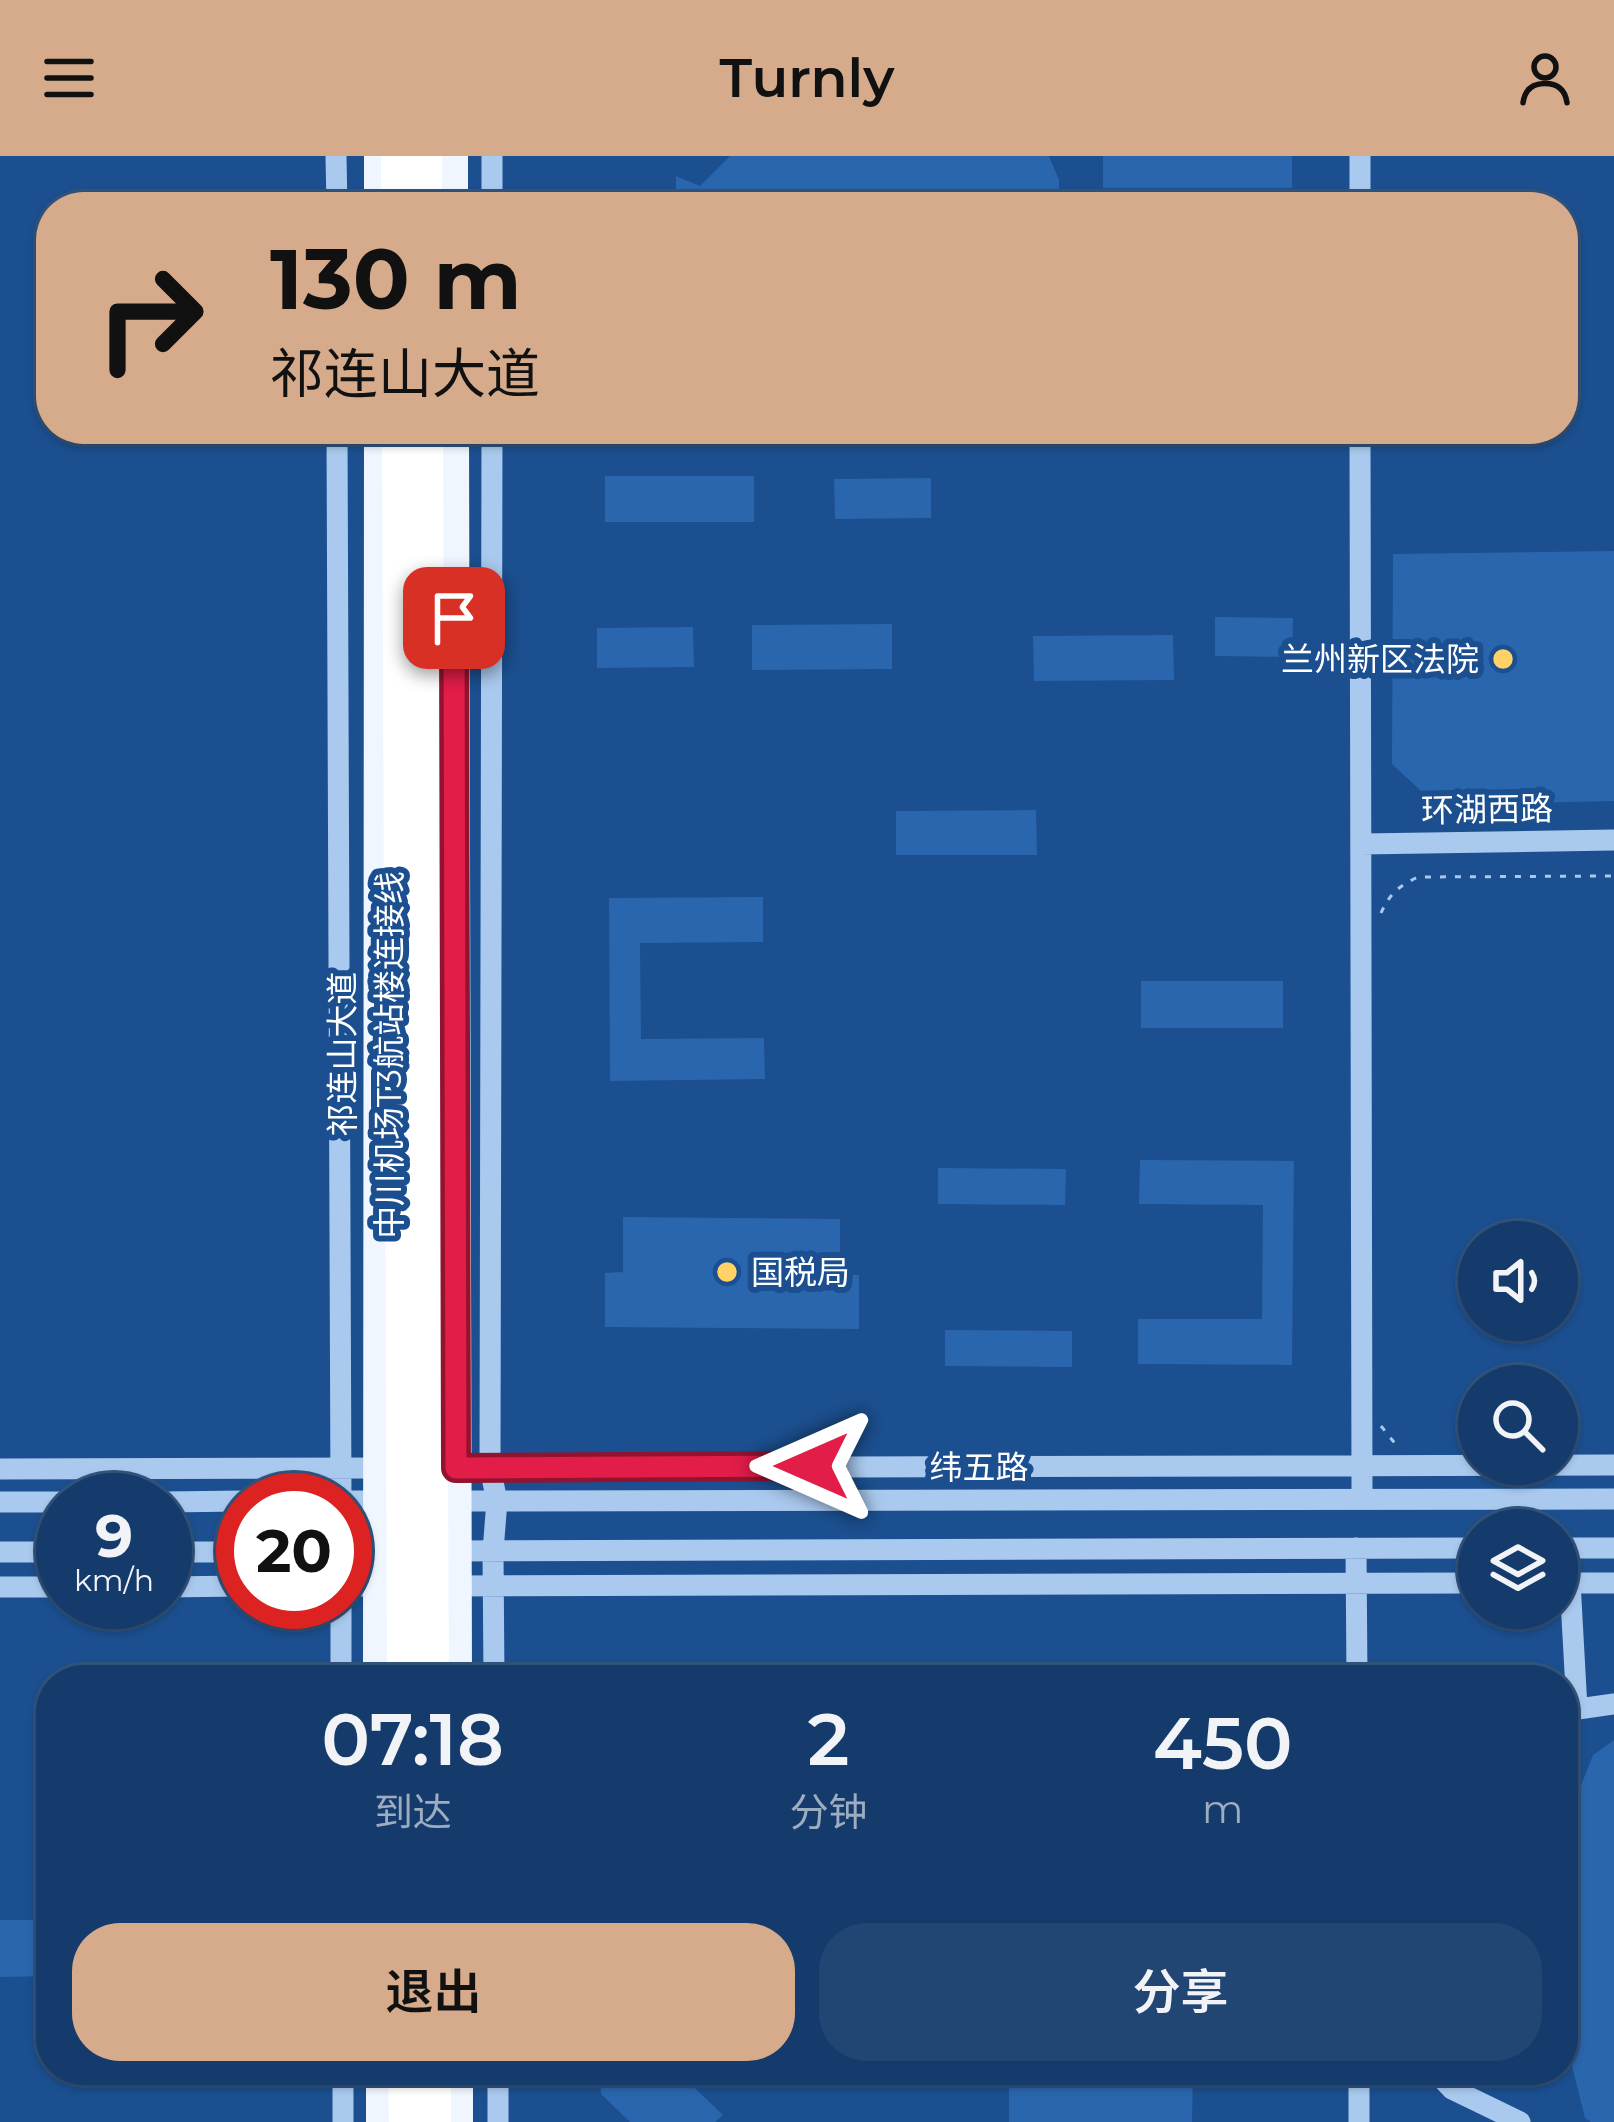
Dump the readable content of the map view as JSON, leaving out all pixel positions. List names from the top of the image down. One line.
{"streets":{"highway":["中川机场T3航站楼连接线"],"main road":["祁连山大道"],"street":["环湖西路","纬五路"]},"places":["兰州新区法院","国税局"],"page":{"header":"Turnly","turn":["130 m","祁连山大道"],"speed":"9 km/h","limit":"20","eta":["07:18","到达","2","分钟","450","m"],"buttons":["退出","分享"]}}
